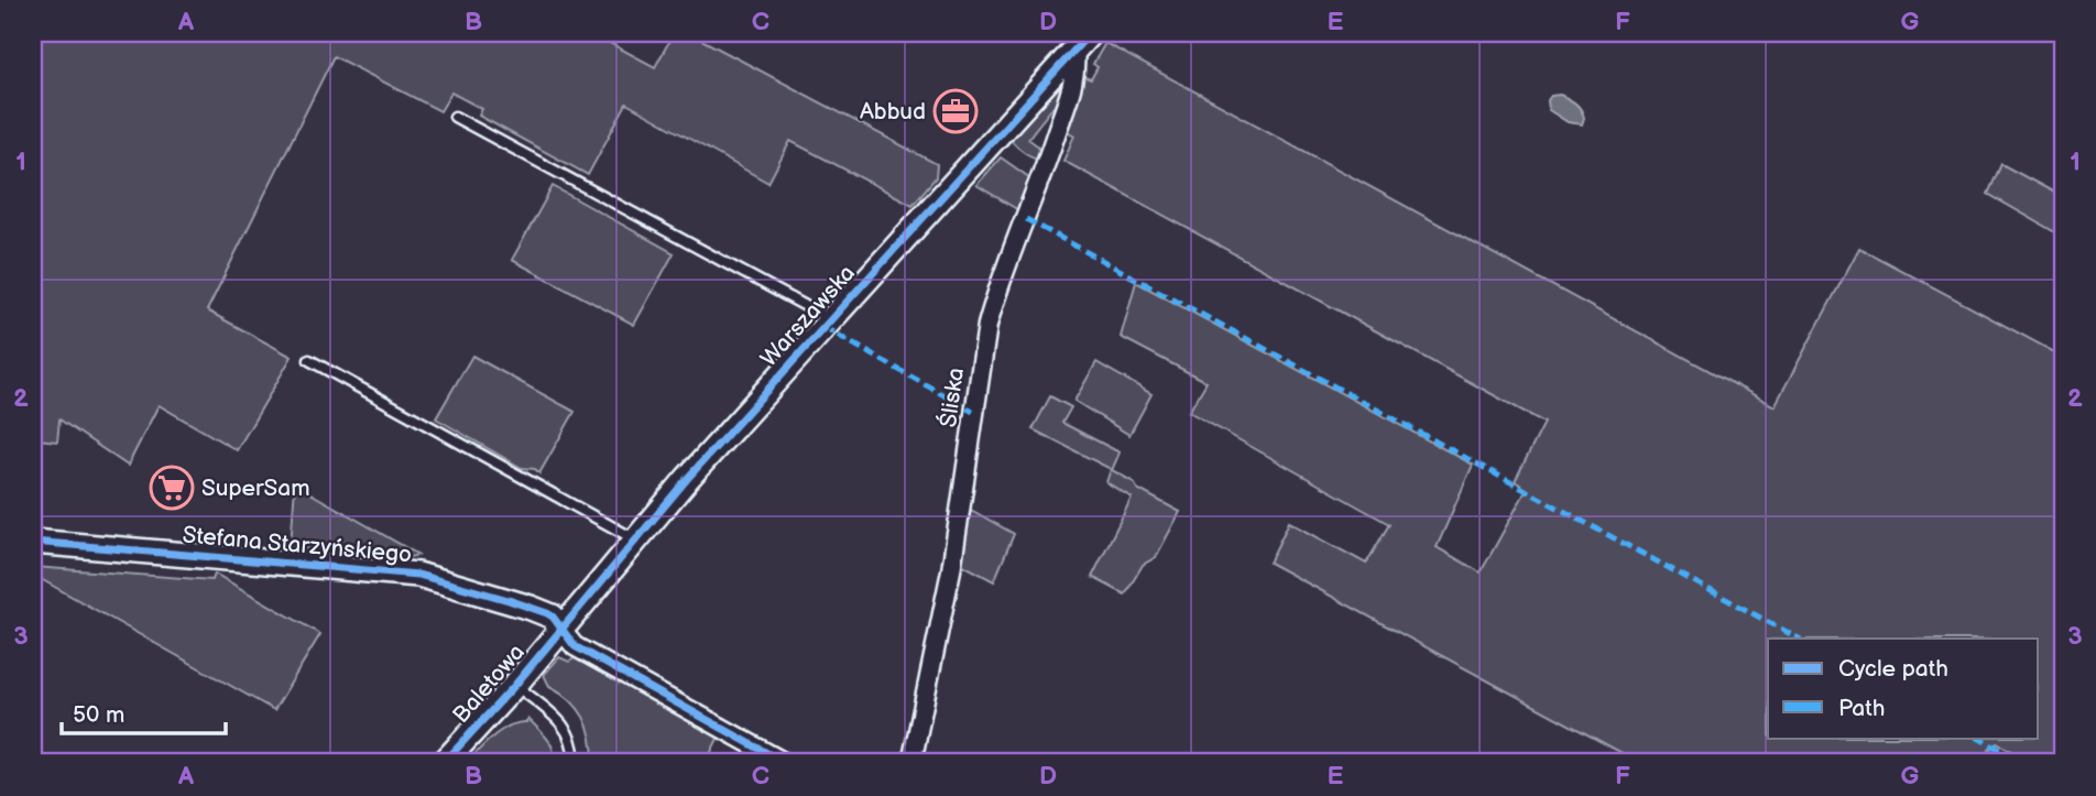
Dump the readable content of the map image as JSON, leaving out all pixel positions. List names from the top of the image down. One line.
{"streets":{"street":["Warszawska","Śliska","Stefana Starzyńskiego","Baletowa"]},"crossings":[["Warszawska","Śliska"],["Warszawska","Stefana Starzyńskiego"],["Warszawska","Baletowa"],["Stefana Starzyńskiego","Baletowa"]],"places":{"office":["Abbud"],"supermarket":["SuperSam"]},"legend":["Cycle path","Path"],"scale_bar":"50 m","grid":{"columns":["A","B","C","D","E","F","G"],"rows":["1","2","3"]}}
